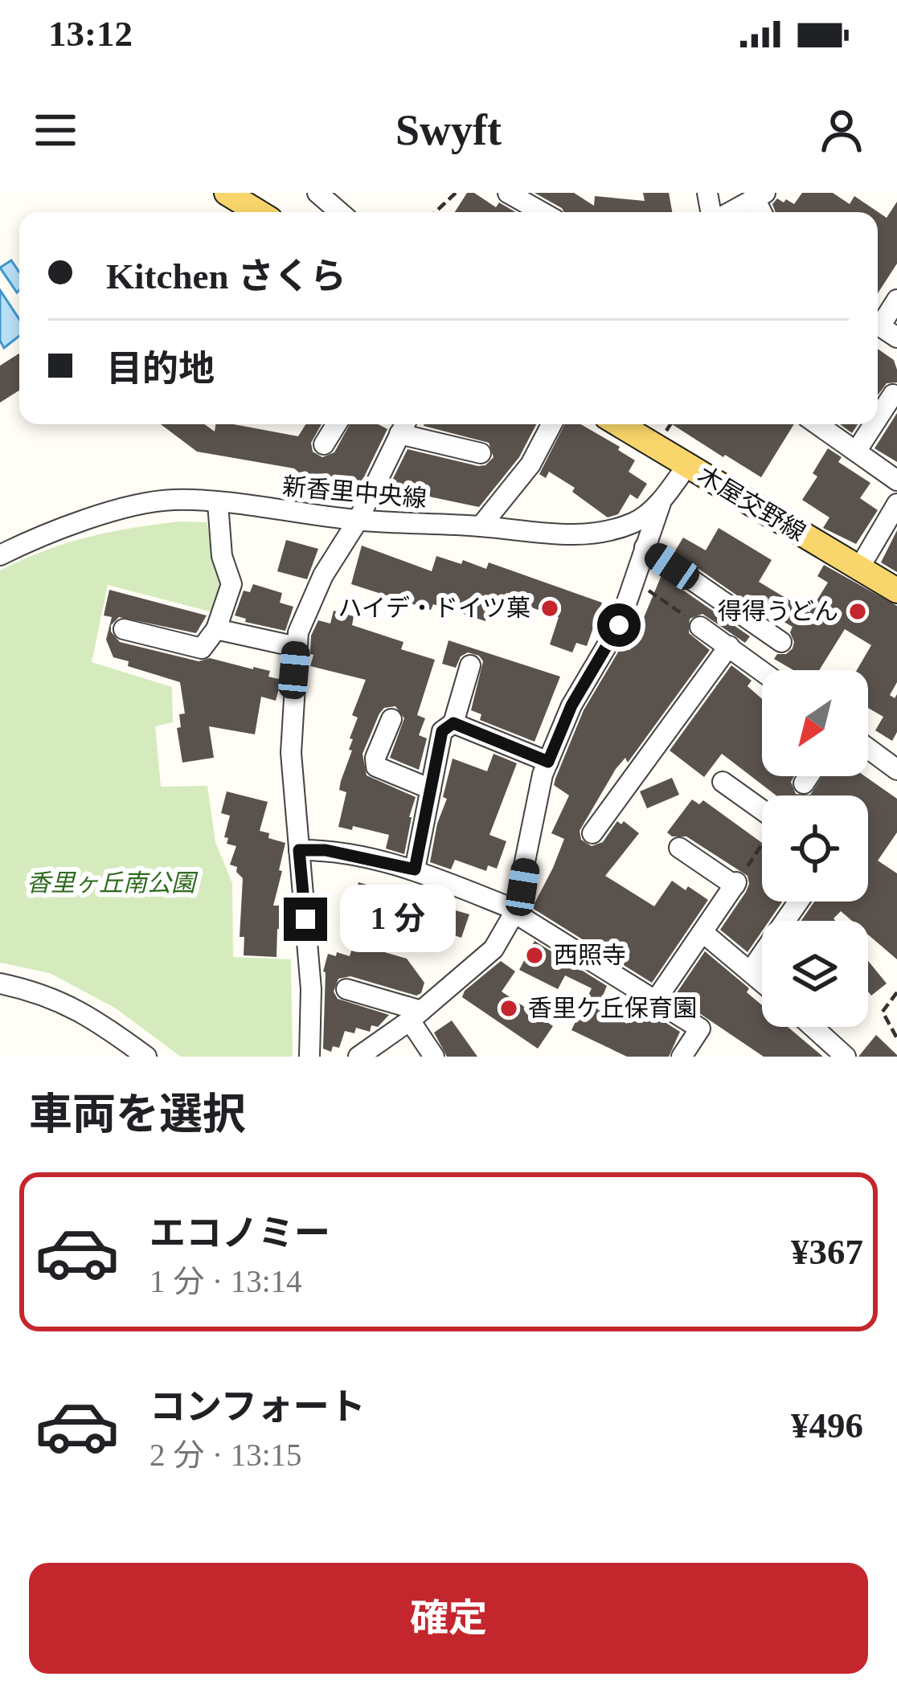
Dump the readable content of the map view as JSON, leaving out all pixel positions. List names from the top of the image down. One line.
{"streets":{"main road":["木屋交野線"],"street":["新香里中央線"]},"crossings":[["新香里中央線","木屋交野線"]],"parks":["香里ヶ丘南公園"],"places":["ハイデ・ドイツ菓","得得うどん","西照寺","香里ケ丘保育園"],"north":"bottom left","page":{"status":"13:12","header":"Swyft","banner":["Kitchen さくら","目的地"],"bubble":"1 分","heading":"車両を選択","list":[{"name":"エコノミー","note":"1 分 · 13:14","value":"¥367"},{"name":"コンフォート","note":"2 分 · 13:15","value":"¥496"}],"buttons":"確定"}}
